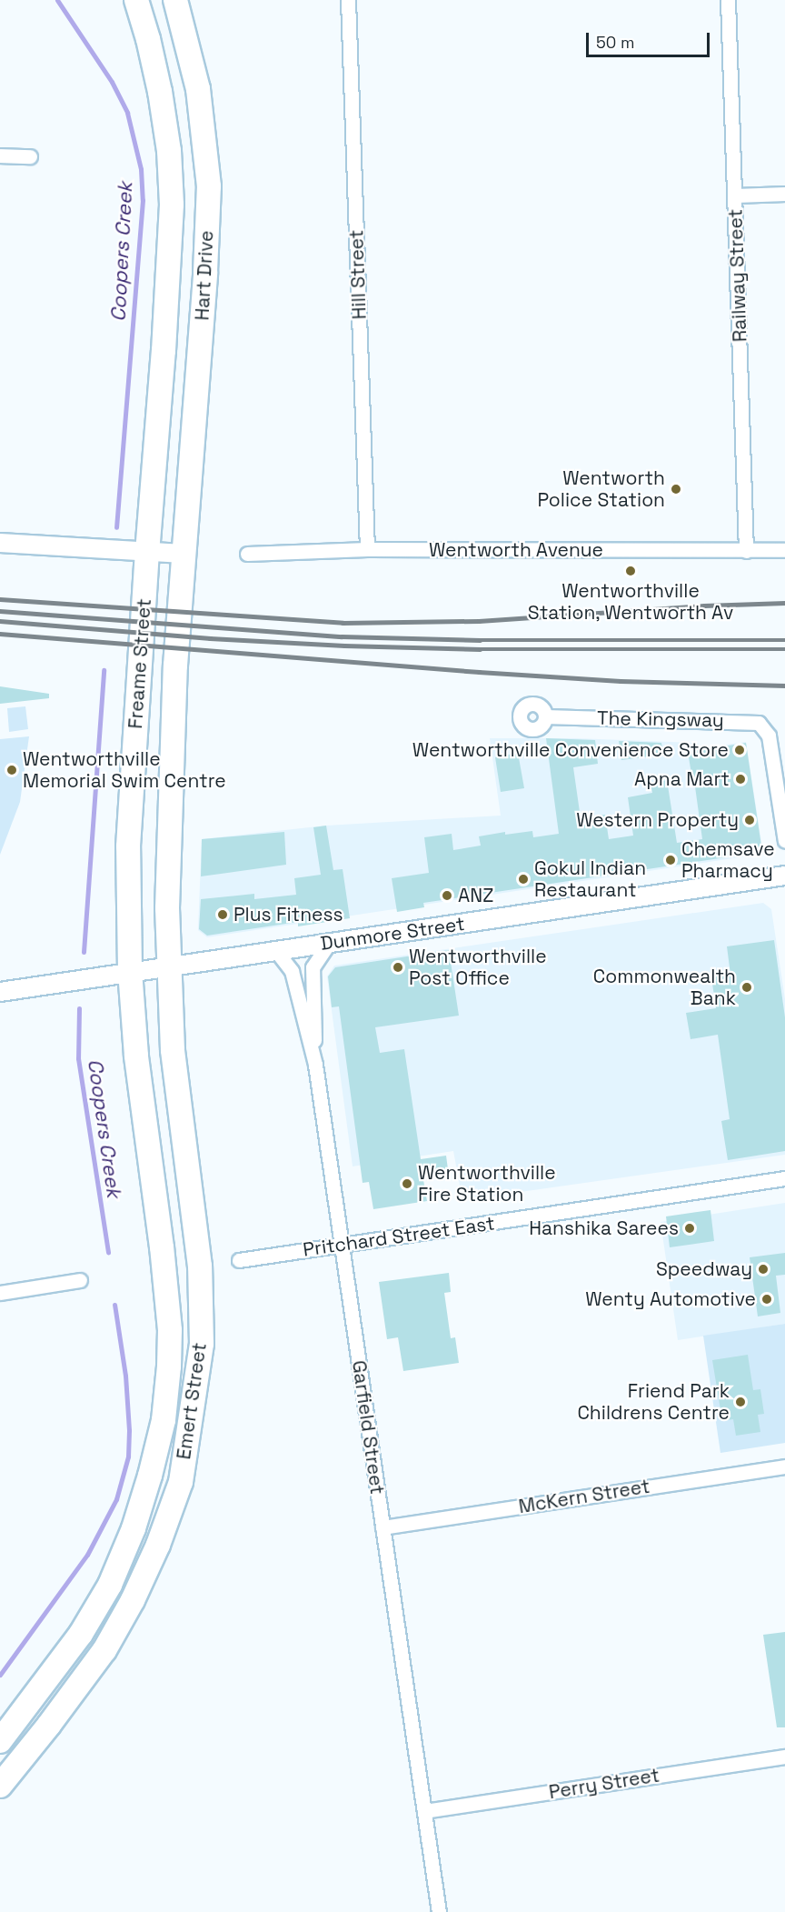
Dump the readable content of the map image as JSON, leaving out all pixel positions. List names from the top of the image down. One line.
{"streets":{"highway":["Hart Drive","Freame Street","Emert Street"],"street":["Hill Street","Railway Street","Wentworth Avenue","The Kingsway","Dunmore Street","Pritchard Street East","Garfield Street","McKern Street","Perry Street"]},"crossings":[["Hill Street","Wentworth Avenue"],["Hart Drive","Freame Street"],["Railway Street","Wentworth Avenue"],["Freame Street","Dunmore Street"],["Freame Street","Emert Street"],["Dunmore Street","Emert Street"],["Dunmore Street","Garfield Street"],["Pritchard Street East","Garfield Street"],["Garfield Street","McKern Street"],["Garfield Street","Perry Street"]],"water":["Coopers Creek"],"places":["Wentworth Police Station","Wentworthville Station, Wentworth Av","Wentworthville Convenience Store","Wentworthville Memorial Swim Centre","Apna Mart","Western Property","Chemsave Pharmacy","Gokul Indian Restaurant","ANZ","Plus Fitness","Wentworthville Post Office","Commonwealth Bank","Wentworthville Fire Station","Hanshika Sarees","Speedway","Wenty Automotive","Friend Park Childrens Centre"],"scale_bar":"50 m"}
